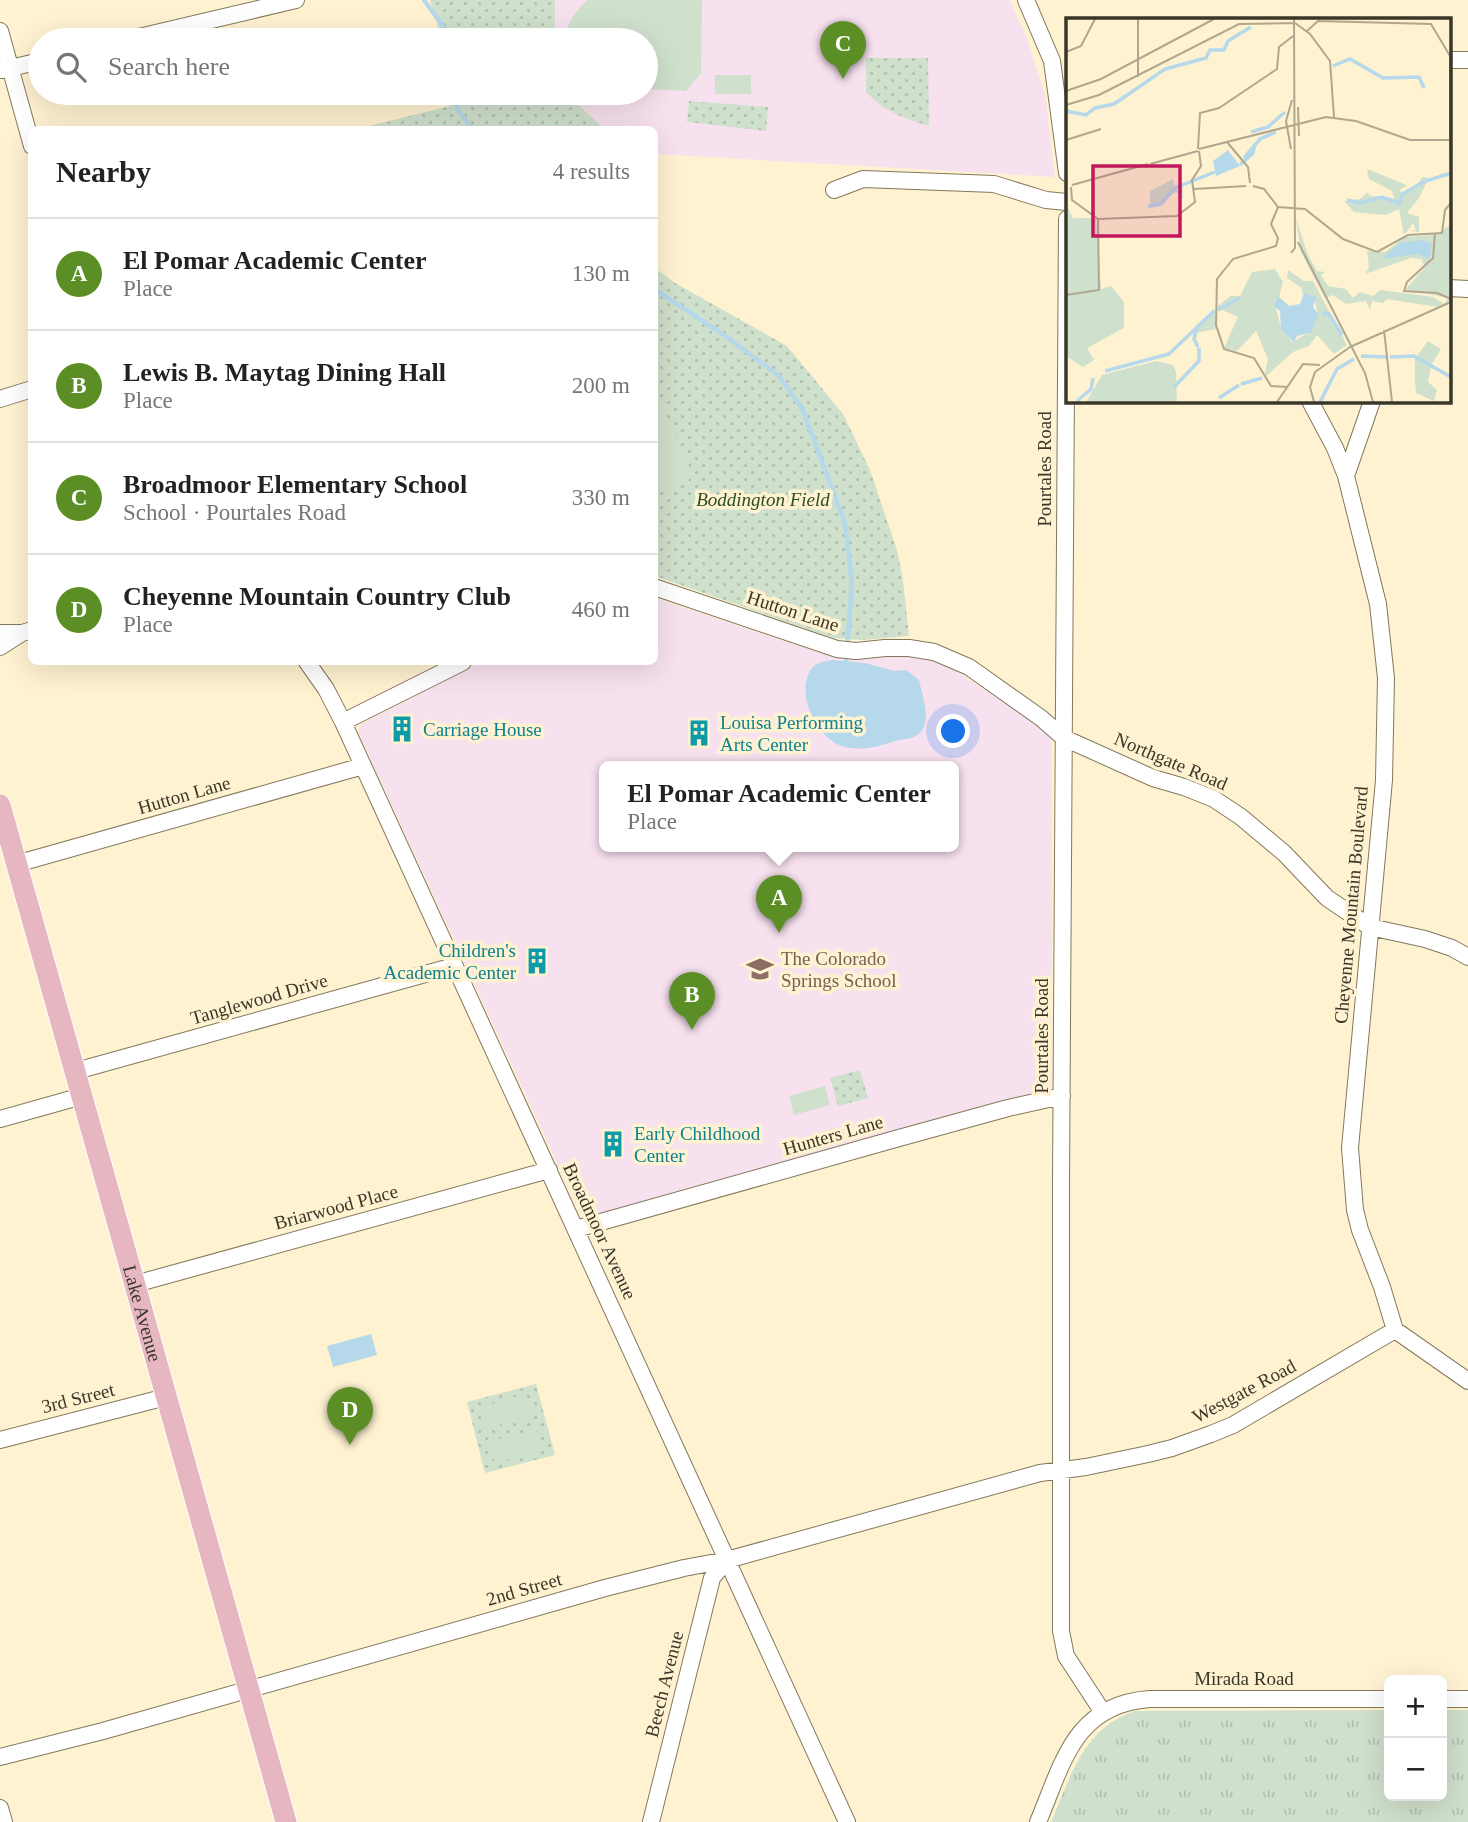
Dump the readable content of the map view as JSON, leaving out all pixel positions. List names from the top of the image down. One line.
{"streets":{"main road":["Lake Avenue"],"street":["Pourtales Road","Hutton Lane","Northgate Road","Cheyenne Mountain Boulevard","Tanglewood Drive","Hunters Lane","Briarwood Place","Broadmoor Avenue","Westgate Road","3rd Street","2nd Street","Mirada Road","Beech Avenue"]},"crossings":[["Pourtales Road","Hutton Lane"],["Pourtales Road","Northgate Road"],["Pourtales Road","Hunters Lane"],["Pourtales Road","Westgate Road"],["Pourtales Road","2nd Street"],["Pourtales Road","Mirada Road"],["Hutton Lane","Northgate Road"],["Hutton Lane","Broadmoor Avenue"],["Hutton Lane","Lake Avenue"],["Northgate Road","Cheyenne Mountain Boulevard"],["Cheyenne Mountain Boulevard","Westgate Road"],["Tanglewood Drive","Broadmoor Avenue"],["Tanglewood Drive","Lake Avenue"],["Hunters Lane","Broadmoor Avenue"],["Briarwood Place","Broadmoor Avenue"],["Briarwood Place","Lake Avenue"],["Broadmoor Avenue","2nd Street"],["Broadmoor Avenue","Beech Avenue"],["Lake Avenue","3rd Street"],["Lake Avenue","2nd Street"],["Westgate Road","2nd Street"],["2nd Street","Beech Avenue"]],"parks":["Boddington Field"],"places":{"building":["Carriage House","Louisa Performing Arts Center","Children's Academic Center","Early Childhood Center"],"school or university":["The Colorado Springs School"]},"page":{"pins":["C","A","B","D"],"search":"Search here","heading":["Nearby","4 results"],"list":[{"mark":"A","name":"El Pomar Academic Center","note":"Place","value":"130 m"},{"mark":"B","name":"Lewis B. Maytag Dining Hall","note":"Place","value":"200 m"},{"mark":"C","name":"Broadmoor Elementary School","note":"School · Pourtales Road","value":"330 m"},{"mark":"D","name":"Cheyenne Mountain Country Club","note":"Place","value":"460 m"}],"popup":["El Pomar Academic Center","Place"],"map_buttons":["+","−"]}}
